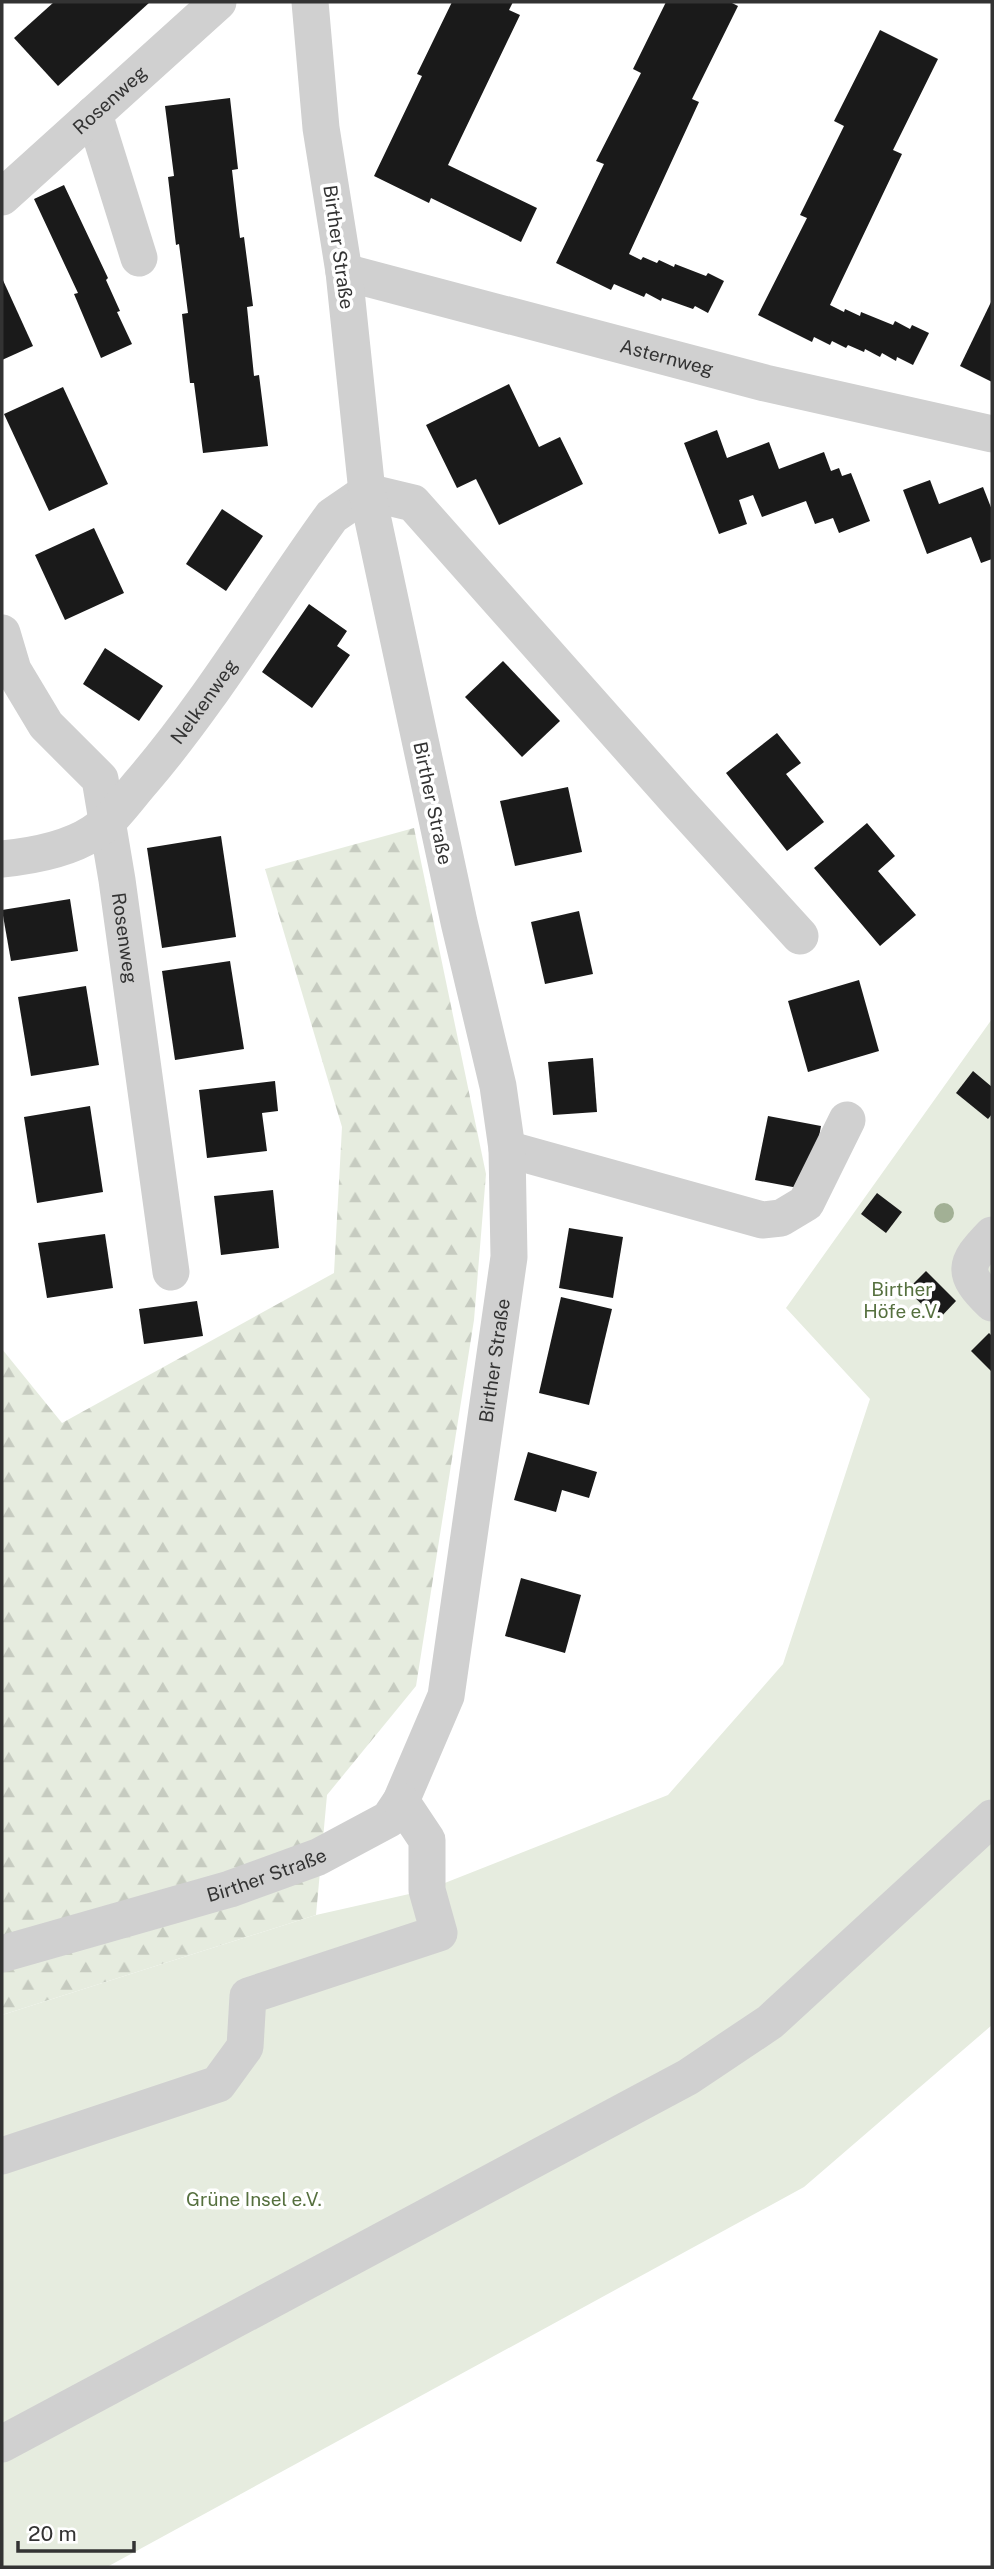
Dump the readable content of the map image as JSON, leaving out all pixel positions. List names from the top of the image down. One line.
{"streets":{"street":["Rosenweg","Birther Straße","Asternweg","Nelkenweg"]},"crossings":[["Rosenweg","Nelkenweg"],["Birther Straße","Asternweg"],["Birther Straße","Nelkenweg"]],"parks":["Birther Höfe e.V.","Grüne Insel e.V."],"scale_bar":"20 m"}
